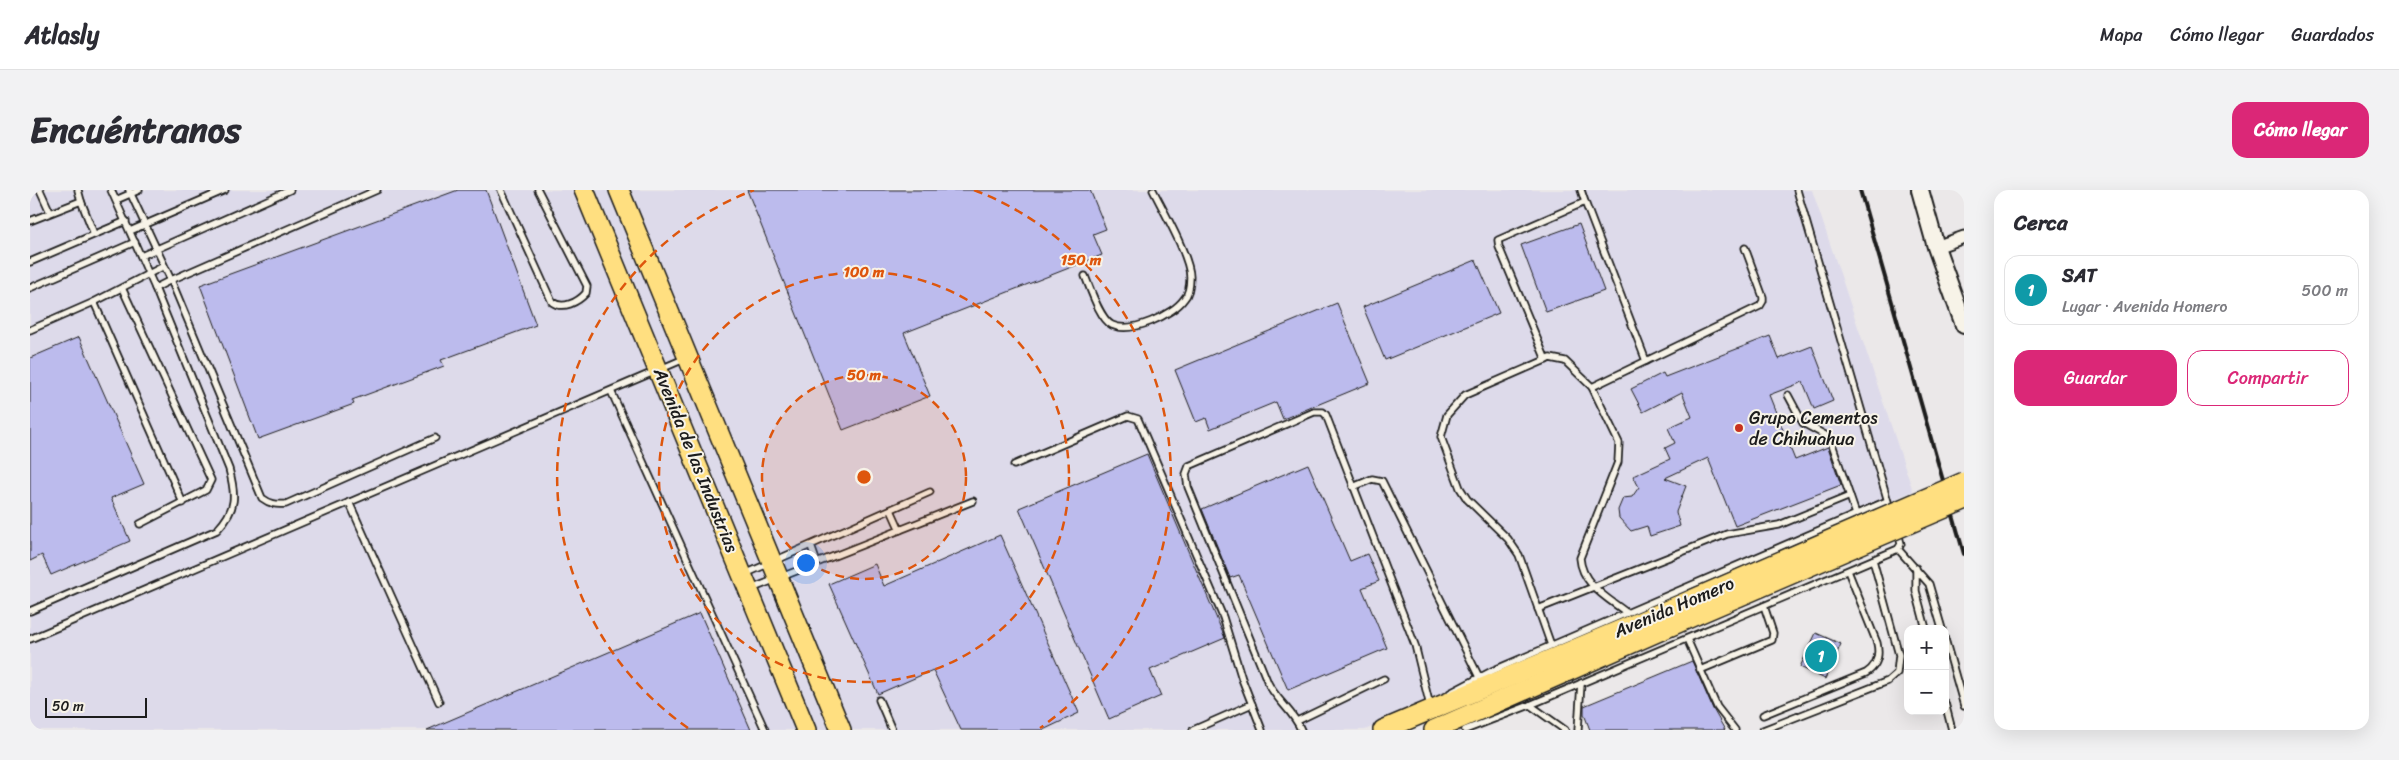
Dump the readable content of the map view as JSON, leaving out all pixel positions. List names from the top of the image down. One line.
{"streets":{"main road":["Avenida de las Industrias","Avenida Homero"]},"places":["Grupo Cementos de Chihuahua"],"scale_bar":"50 m","page":{"header":"Atlasly","nav":["Mapa","Cómo llegar","Guardados"],"title":"Encuéntranos","buttons":["Cómo llegar",["Guardar","Compartir"]],"heading":"Cerca","list":[{"mark":"1","name":"SAT","note":"Lugar · Avenida Homero","value":"500 m"}],"map_buttons":["+","−"],"pins":"1","scale":"50 m"},"rings":["150 m","100 m","50 m"]}
